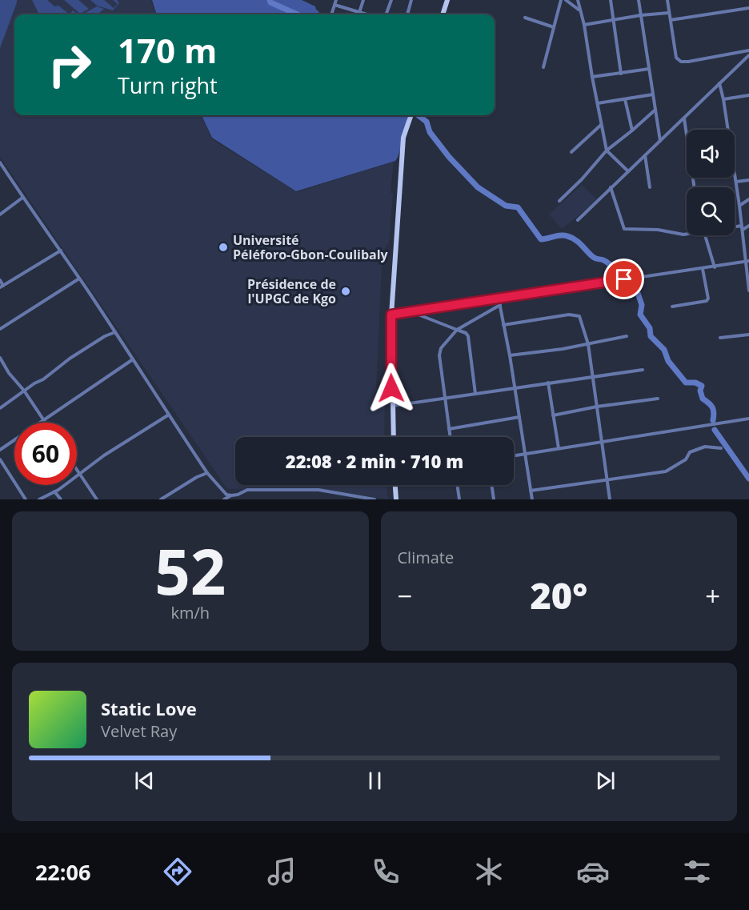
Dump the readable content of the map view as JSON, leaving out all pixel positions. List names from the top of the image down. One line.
{"places":["Université Péléforo-Gbon-Coulibaly","Présidence de l'UPGC de Kgo"],"page":{"turn":["170 m","Turn right"],"limit":"60","trip":"22:08 · 2 min · 710 m","tile":[["52","km/h"],"Climate"],"heat":["−","20°","+"],"song":["Static Love","Velvet Ray"],"tabs":"22:06"}}
